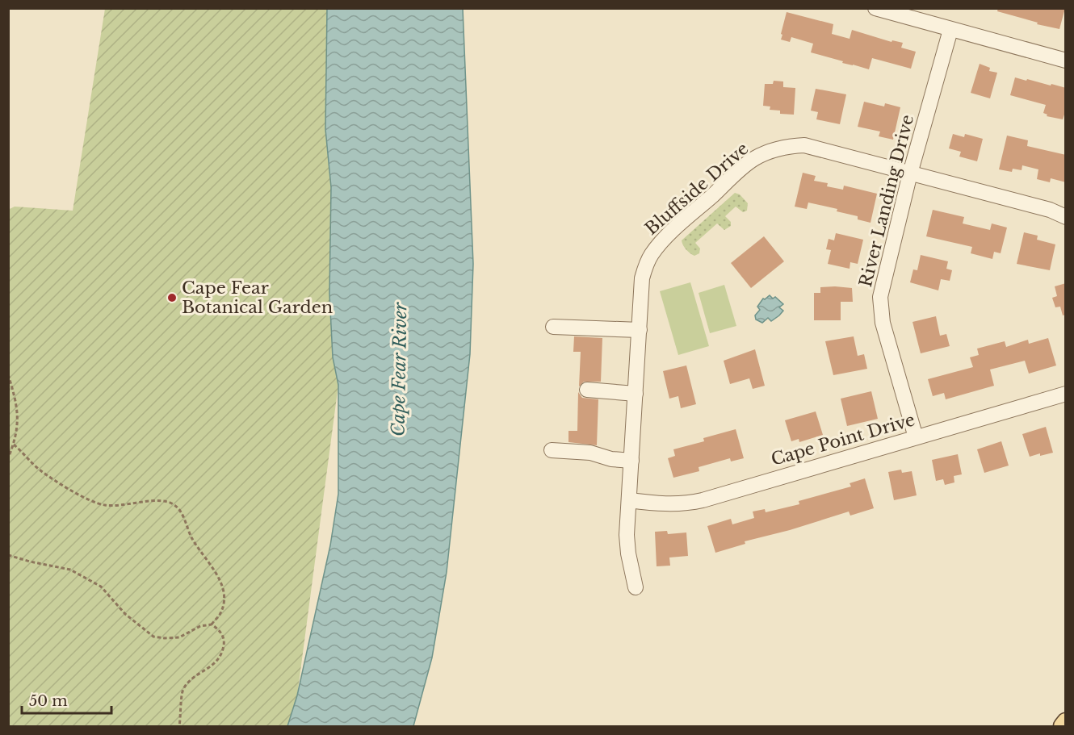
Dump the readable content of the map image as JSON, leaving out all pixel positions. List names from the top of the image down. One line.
{"streets":{"street":["Bluffside Drive","River Landing Drive","Cape Point Drive"]},"crossings":[["Bluffside Drive","River Landing Drive"],["Bluffside Drive","Cape Point Drive"],["River Landing Drive","Cape Point Drive"]],"water":["Cape Fear River"],"places":["Cape Fear Botanical Garden"],"scale_bar":"50 m"}
